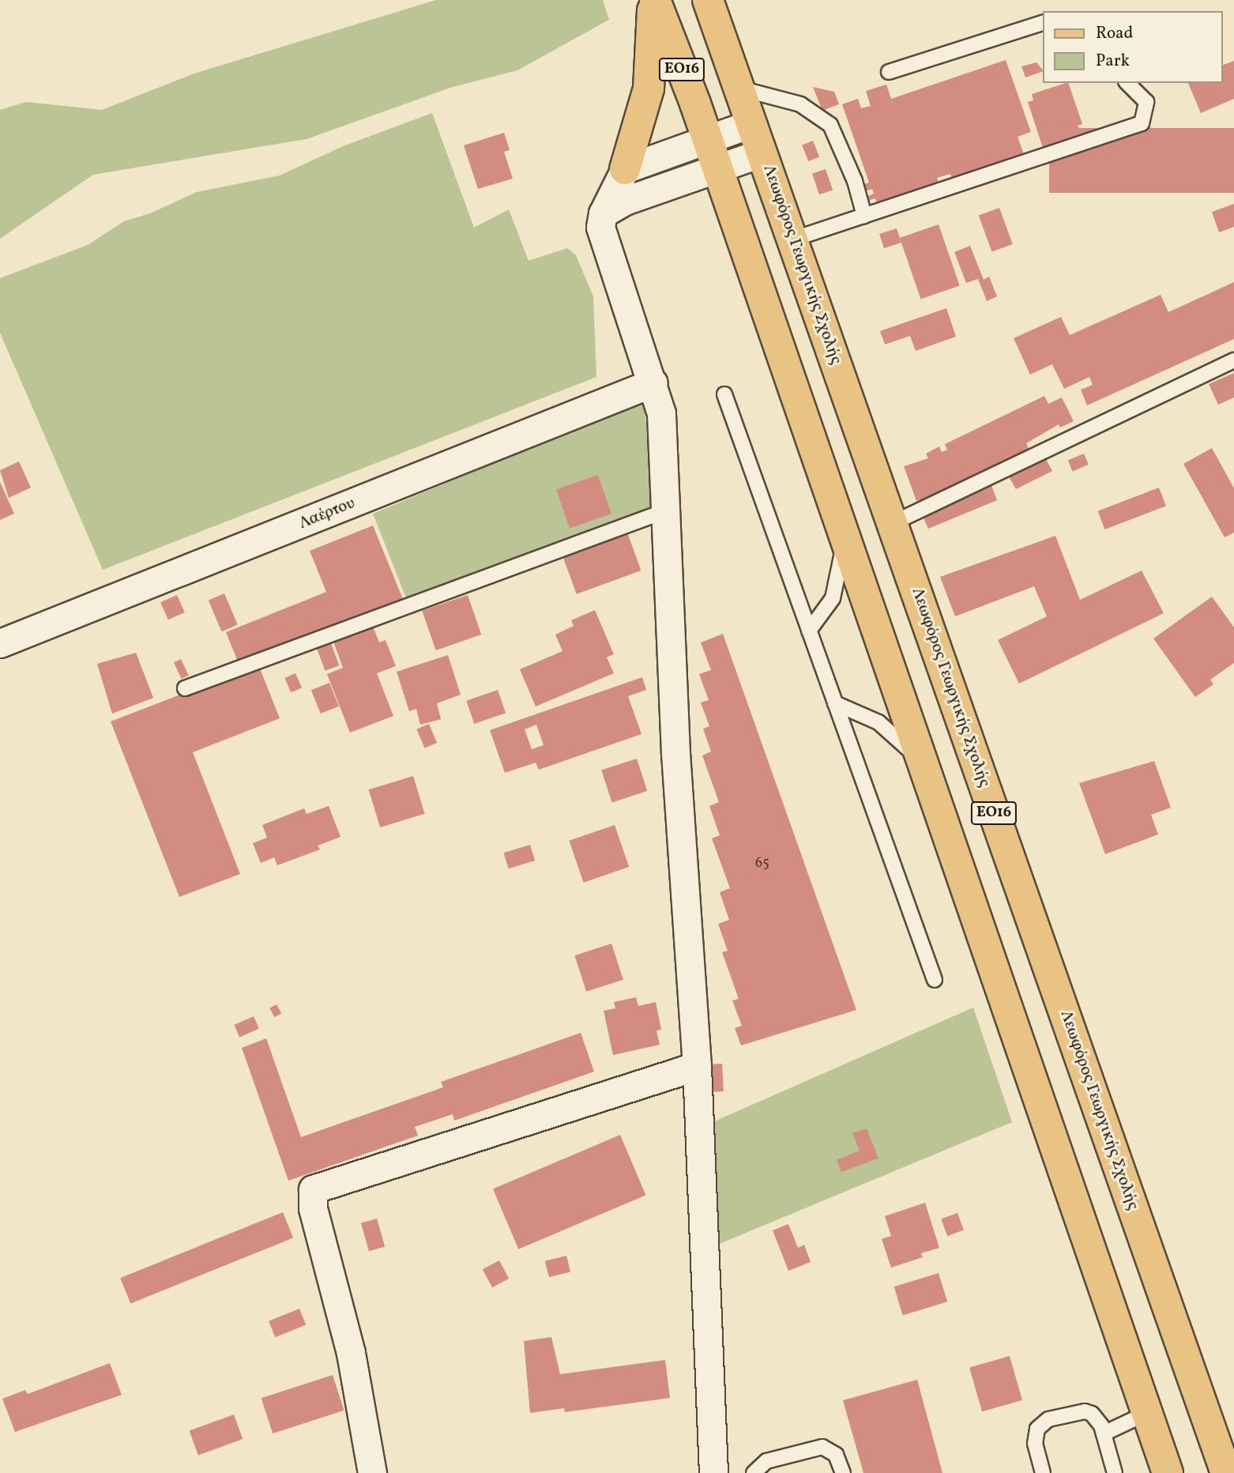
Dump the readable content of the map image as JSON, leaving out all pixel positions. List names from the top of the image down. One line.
{"streets":{"main road":["ΕΟ16","Λεωφόρος Γεωργικής Σχολής"],"street":["Λαέρτου"]},"crossings":[["ΕΟ16","Λεωφόρος Γεωργικής Σχολής"]],"house_numbers":["65"],"legend":["Road","Park"]}
